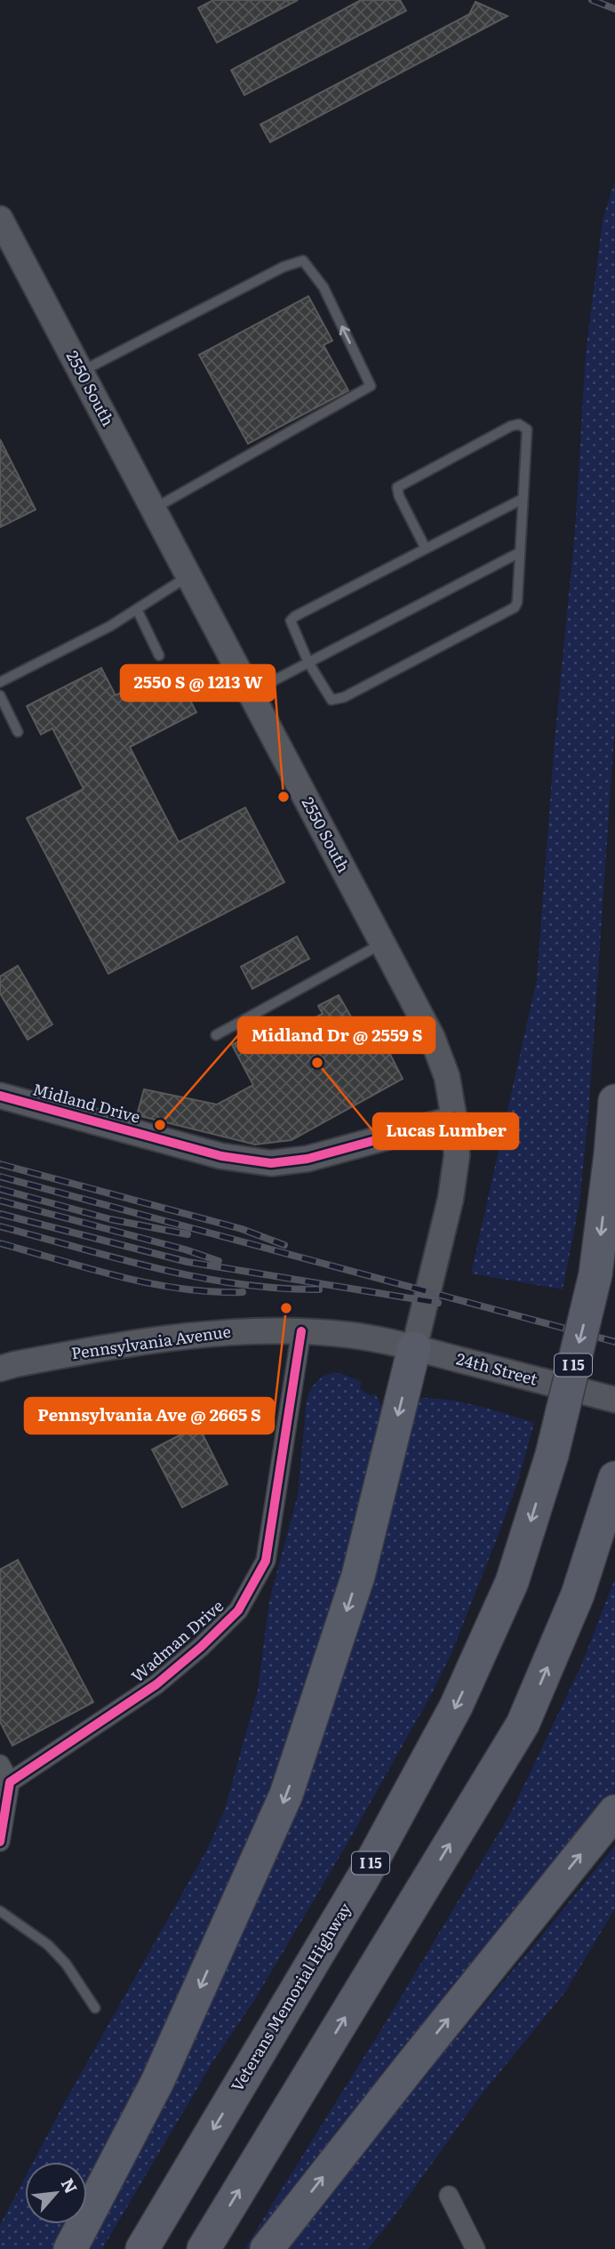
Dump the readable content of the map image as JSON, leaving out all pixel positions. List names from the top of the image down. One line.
{"streets":{"highway":["I 15","Veterans Memorial Highway"],"main road":["2550 South","Midland Drive","Pennsylvania Avenue","24th Street"],"street":["Wadman Drive"]},"crossings":[["2550 South","Midland Drive"],["2550 South","Pennsylvania Avenue"],["2550 South","24th Street"],["Pennsylvania Avenue","24th Street"],["Pennsylvania Avenue","Wadman Drive"]],"places":["2550 S @ 1213 W","Lucas Lumber","Midland Dr @ 2559 S","Pennsylvania Ave @ 2665 S"],"north":"top right"}
